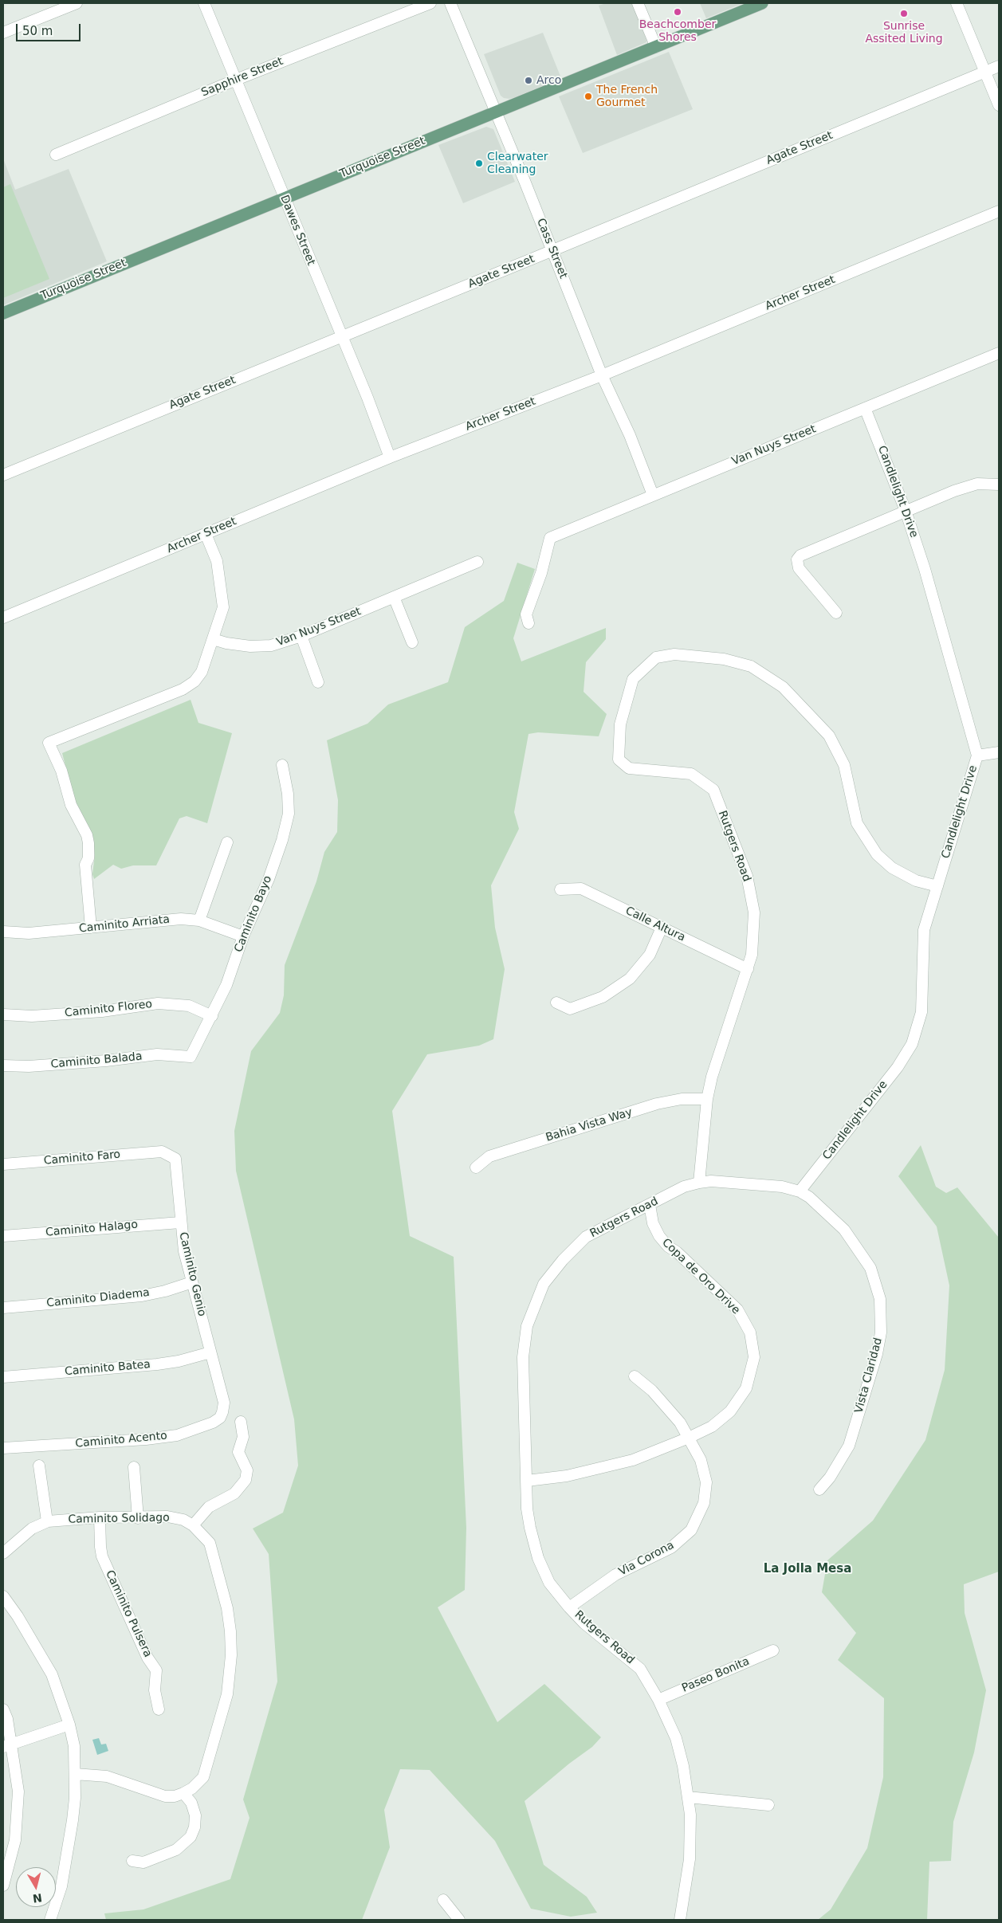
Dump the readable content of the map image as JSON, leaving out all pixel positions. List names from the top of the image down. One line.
{"streets":{"main road":["Turquoise Street"],"street":["Sapphire Street","Agate Street","Dawes Street","Cass Street","Archer Street","Van Nuys Street","Candlelight Drive","Rutgers Road","Caminito Bayo","Caminito Arriata","Calle Altura","Caminito Floreo","Caminito Balada","Bahia Vista Way","Caminito Faro","Caminito Halago","Caminito Genio","Copa de Oro Drive","Caminito Diadema","Caminito Batea","Vista Claridad","Caminito Acento","Caminito Solidago","Via Corona","Caminito Pulsera","Paseo Bonita"]},"crossings":[["Sapphire Street","Dawes Street"],["Agate Street","Dawes Street"],["Agate Street","Cass Street"],["Turquoise Street","Dawes Street"],["Turquoise Street","Cass Street"],["Dawes Street","Archer Street"],["Cass Street","Archer Street"],["Cass Street","Van Nuys Street"],["Van Nuys Street","Candlelight Drive"],["Candlelight Drive","Rutgers Road"],["Candlelight Drive","Vista Claridad"],["Rutgers Road","Calle Altura"],["Rutgers Road","Bahia Vista Way"],["Rutgers Road","Copa de Oro Drive"],["Rutgers Road","Vista Claridad"],["Rutgers Road","Via Corona"],["Rutgers Road","Paseo Bonita"],["Caminito Bayo","Caminito Arriata"],["Caminito Bayo","Caminito Floreo"],["Caminito Bayo","Caminito Balada"],["Caminito Faro","Caminito Genio"],["Caminito Halago","Caminito Genio"],["Caminito Genio","Caminito Diadema"],["Caminito Genio","Caminito Batea"],["Caminito Genio","Caminito Acento"],["Copa de Oro Drive","Via Corona"],["Caminito Solidago","Caminito Pulsera"]],"districts":["La Jolla Mesa"],"places":["Beachcomber Shores","Sunrise Assited Living","Arco","The French Gourmet","Clearwater Cleaning"],"scale_bar":"50 m","north":"bottom"}
